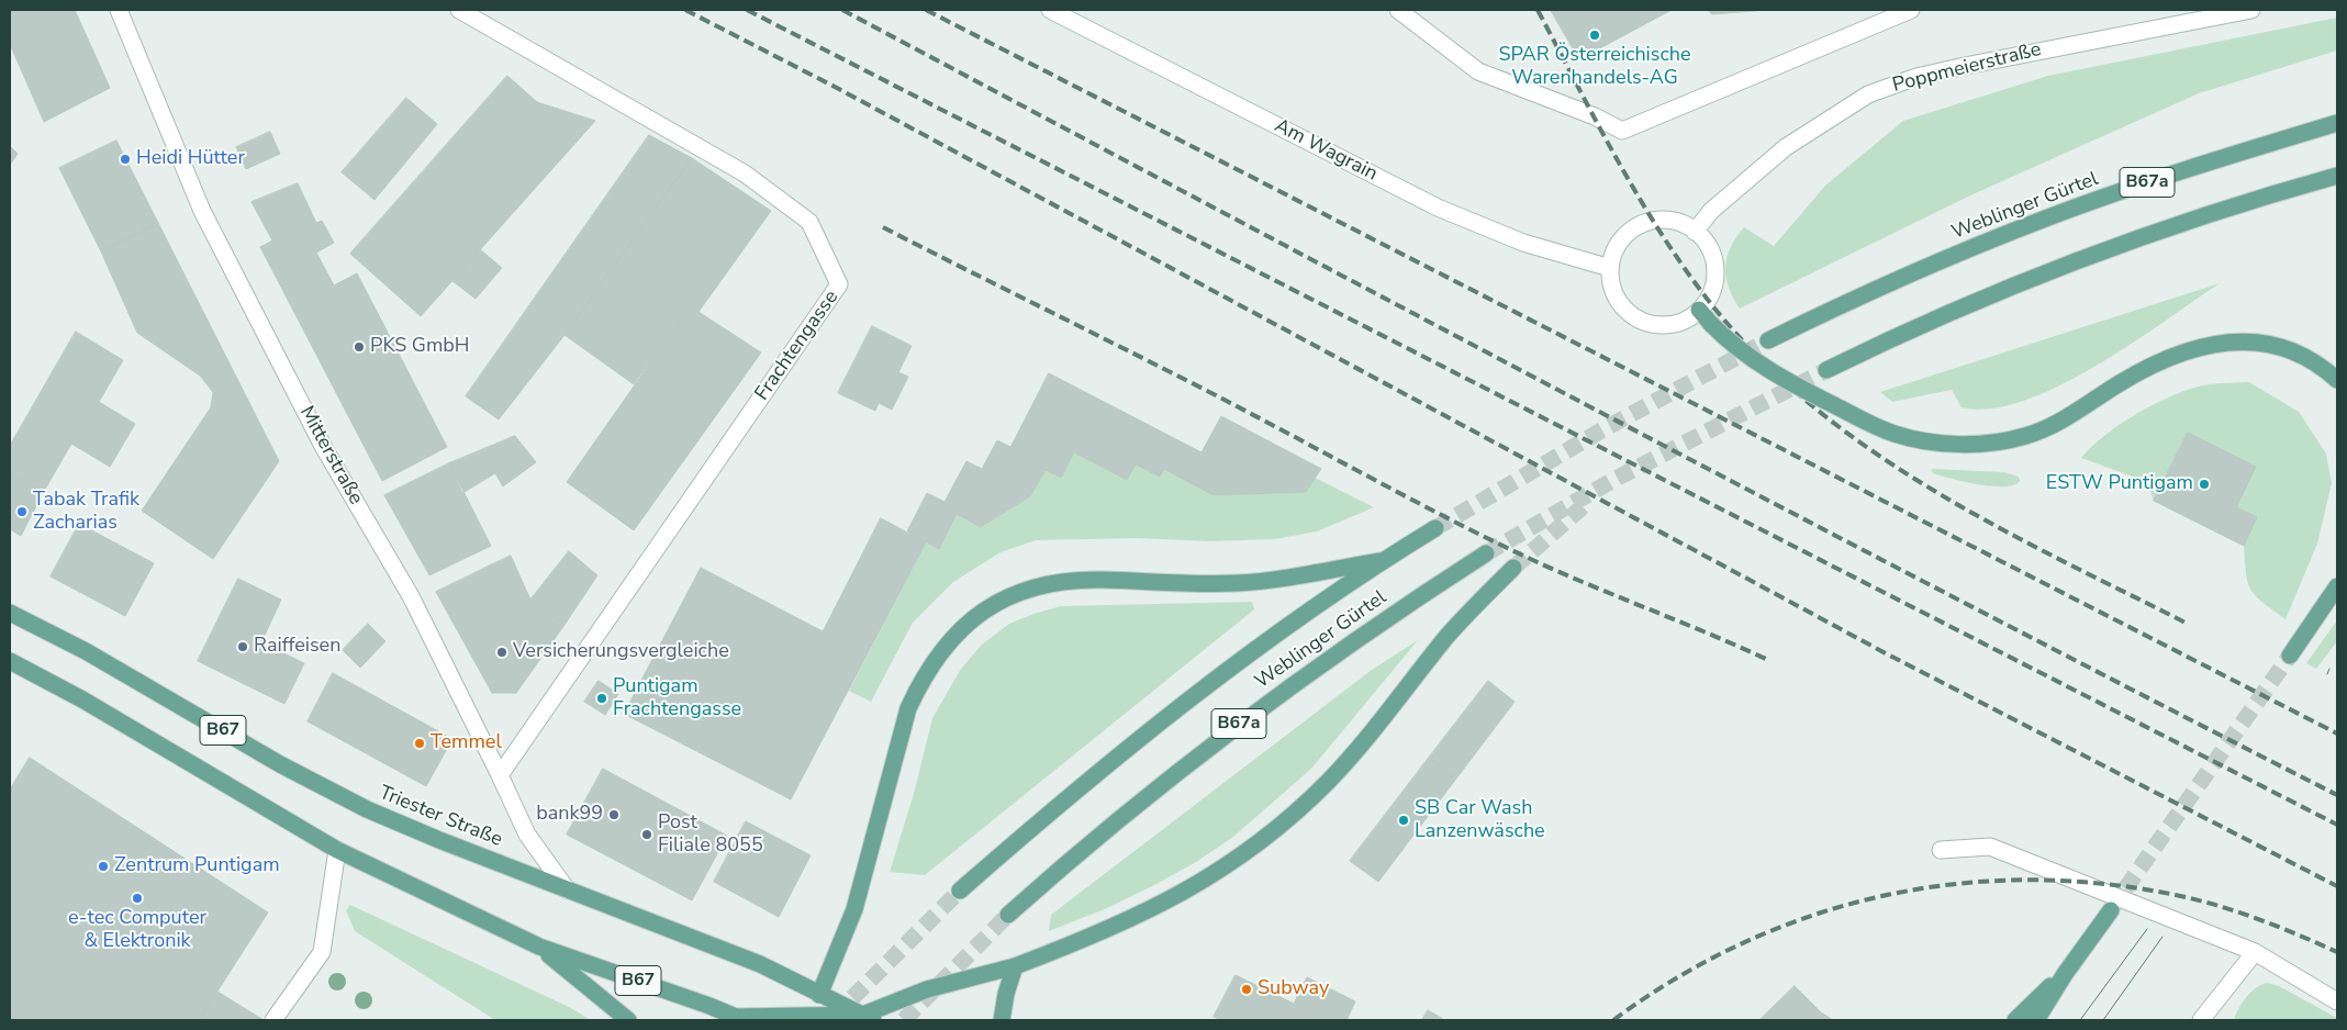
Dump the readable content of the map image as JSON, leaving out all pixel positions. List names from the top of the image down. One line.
{"streets":{"main road":["B67a","Weblinger Gürtel","B67","Triester Straße"],"street":["Poppmeierstraße","Am Wagrain","Frachtengasse","Mitterstraße"]},"crossings":[["Poppmeierstraße","Am Wagrain"],["Frachtengasse","Mitterstraße"],["Mitterstraße","Triester Straße"]],"places":["SPAR Österreichische Warenhandels-AG","Heidi Hütter","PKS GmbH","ESTW Puntigam","Tabak Trafik Zacharias","Raiffeisen","Versicherungsvergleiche","Puntigam Frachtengasse","Temmel","bank99","SB Car Wash Lanzenwäsche","Post Filiale 8055","Zentrum Puntigam","e-tec Computer & Elektronik","Subway"]}
